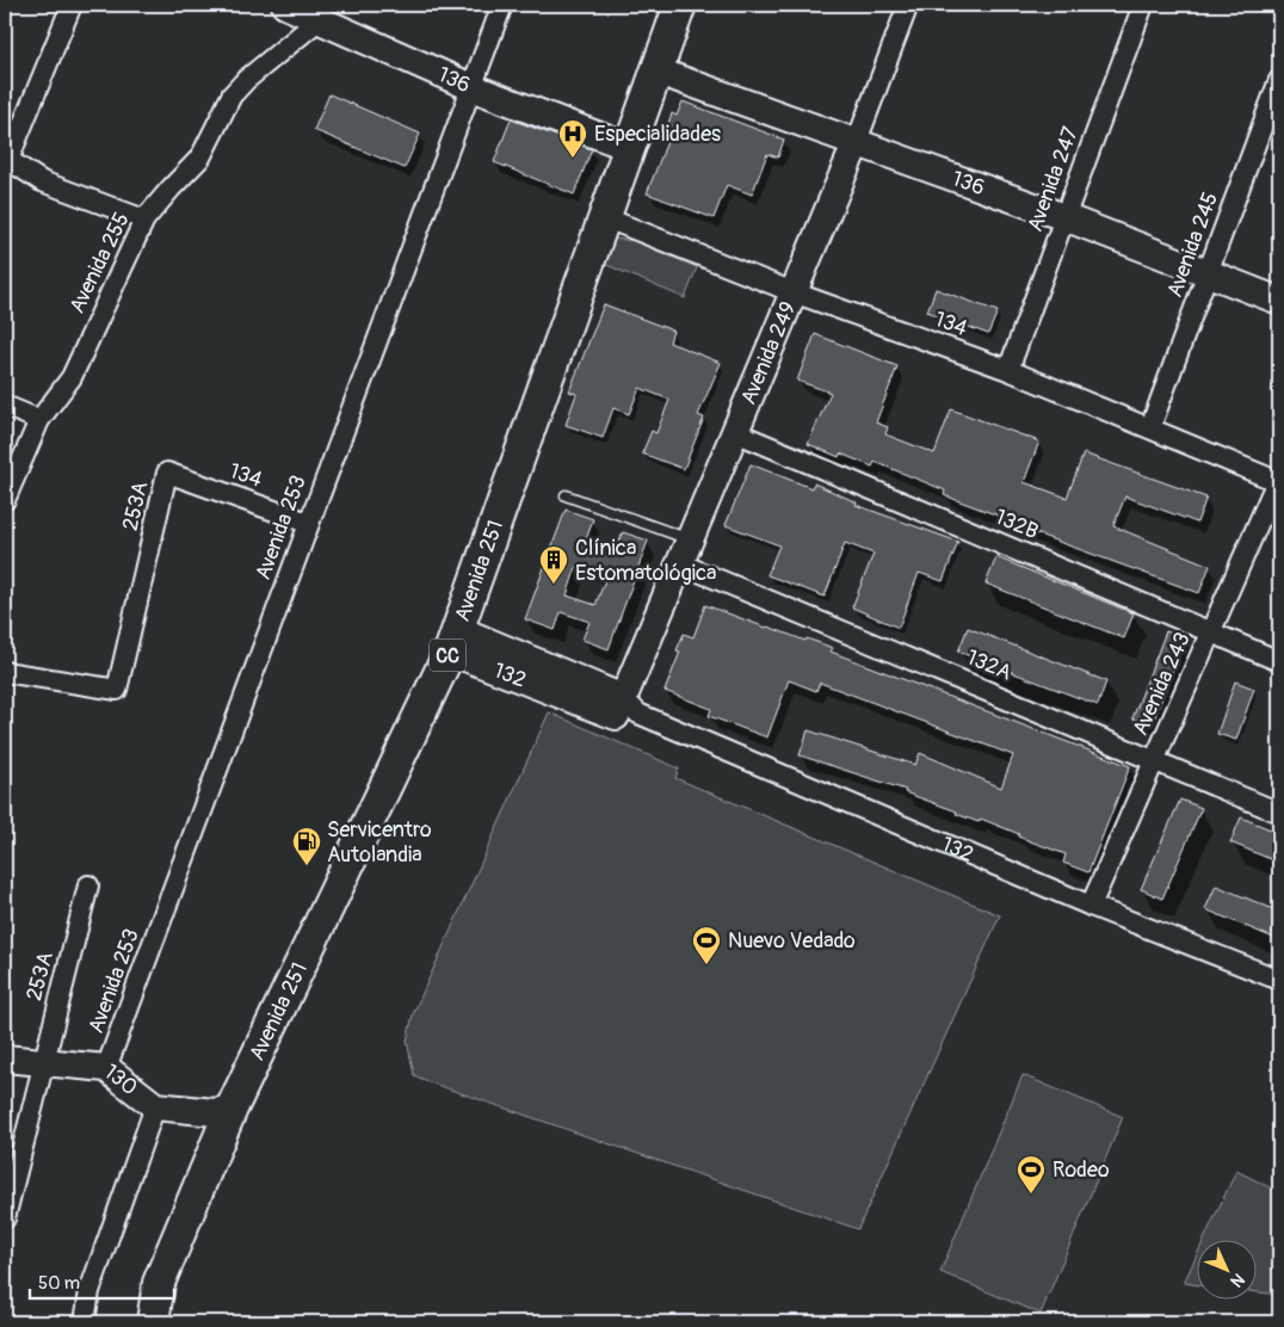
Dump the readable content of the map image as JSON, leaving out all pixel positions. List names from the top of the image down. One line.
{"streets":{"main road":["Avenida 251","CC"],"street":["136","Avenida 247","Avenida 245","Avenida 255","134","Avenida 249","253A","132B","Avenida 253","132A","132","Avenida 243","130"]},"crossings":[["136","Avenida 247"],["136","Avenida 245"],["136","Avenida 255"],["136","Avenida 249"],["136","Avenida 253"],["136","Avenida 251"],["Avenida 247","134"],["Avenida 245","134"],["134","Avenida 249"],["134","253A"],["134","Avenida 253"],["134","Avenida 251"],["134","Avenida 243"],["Avenida 249","132B"],["Avenida 249","132A"],["Avenida 249","132"],["253A","130"],["132B","Avenida 243"],["Avenida 253","130"],["Avenida 251","132"],["Avenida 251","130"],["132A","Avenida 243"],["132","Avenida 243"]],"places":{"hospital":["Especialidades"],"building":["Clínica Estomatológica"],"fuel station":["Servicentro Autolandia"],"sports":["Nuevo Vedado","Rodeo"]},"scale_bar":"50 m","north":"bottom right"}
